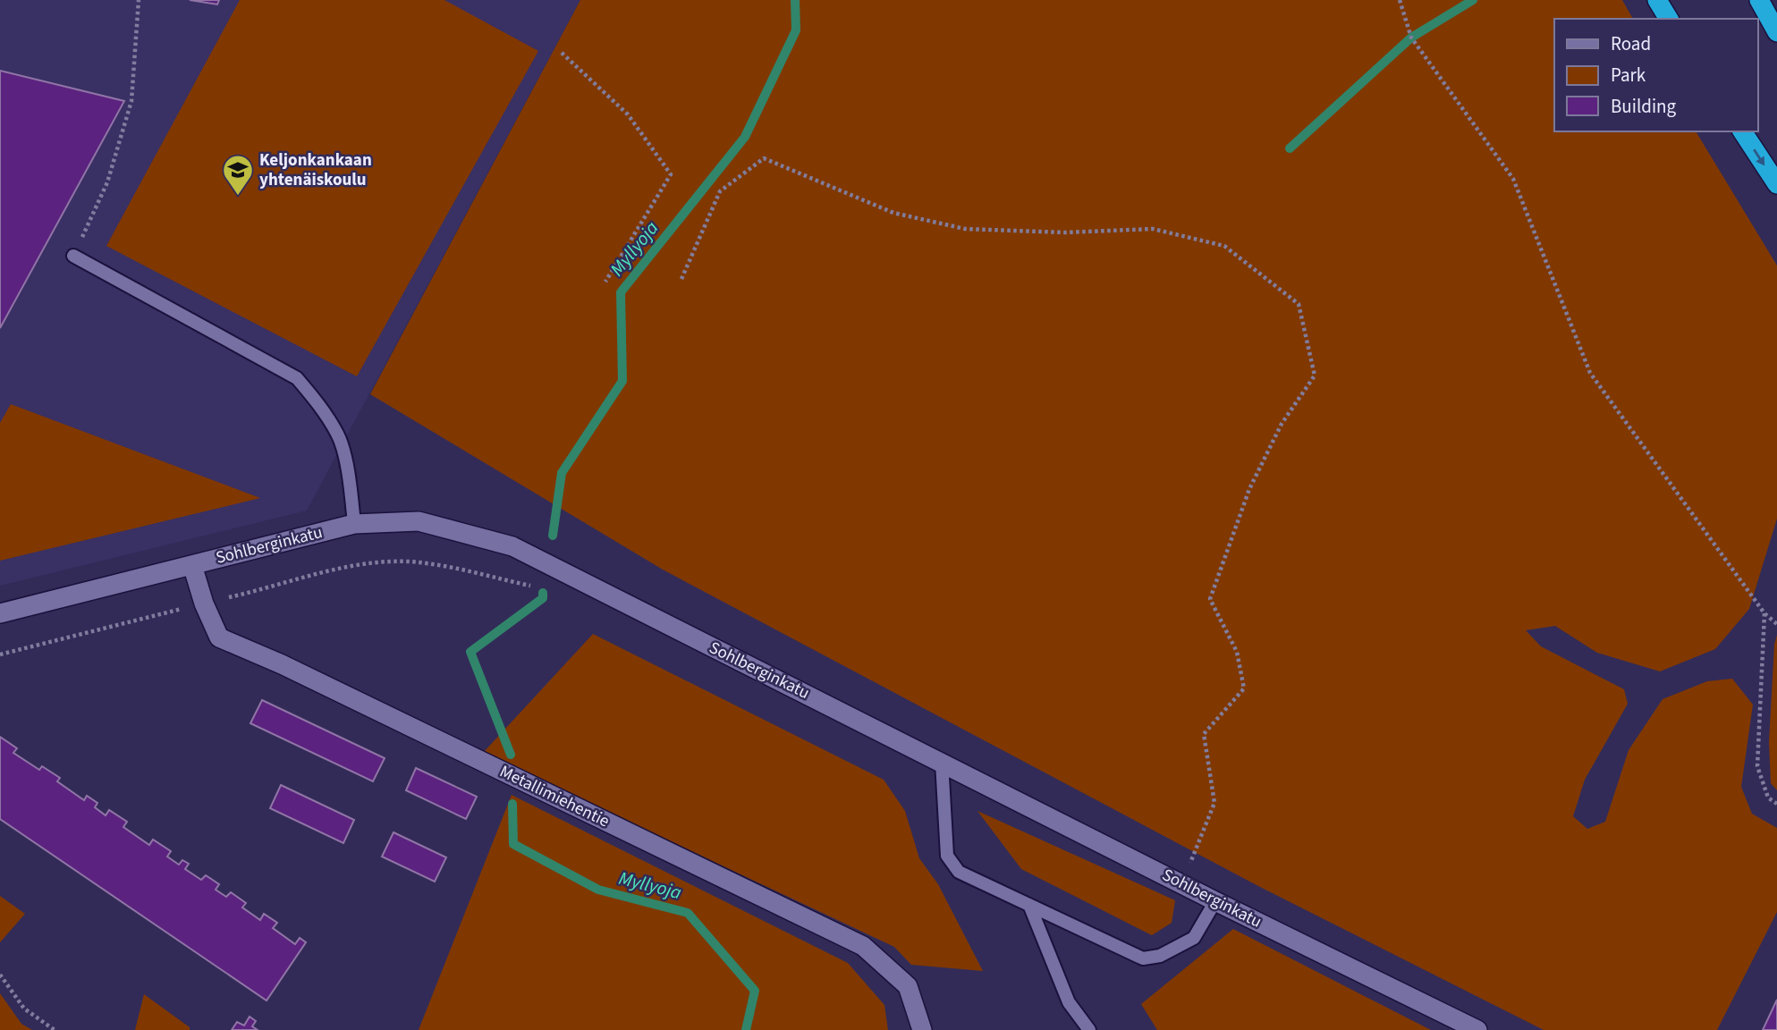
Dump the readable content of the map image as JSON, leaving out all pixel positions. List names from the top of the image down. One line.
{"streets":{"street":["Sohlberginkatu","Metallimiehentie"]},"crossings":[["Sohlberginkatu","Metallimiehentie"]],"water":["Myllyoja"],"places":{"school or university":["Keljonkankaan yhtenäiskoulu"]},"legend":["Road","Park","Building"]}
